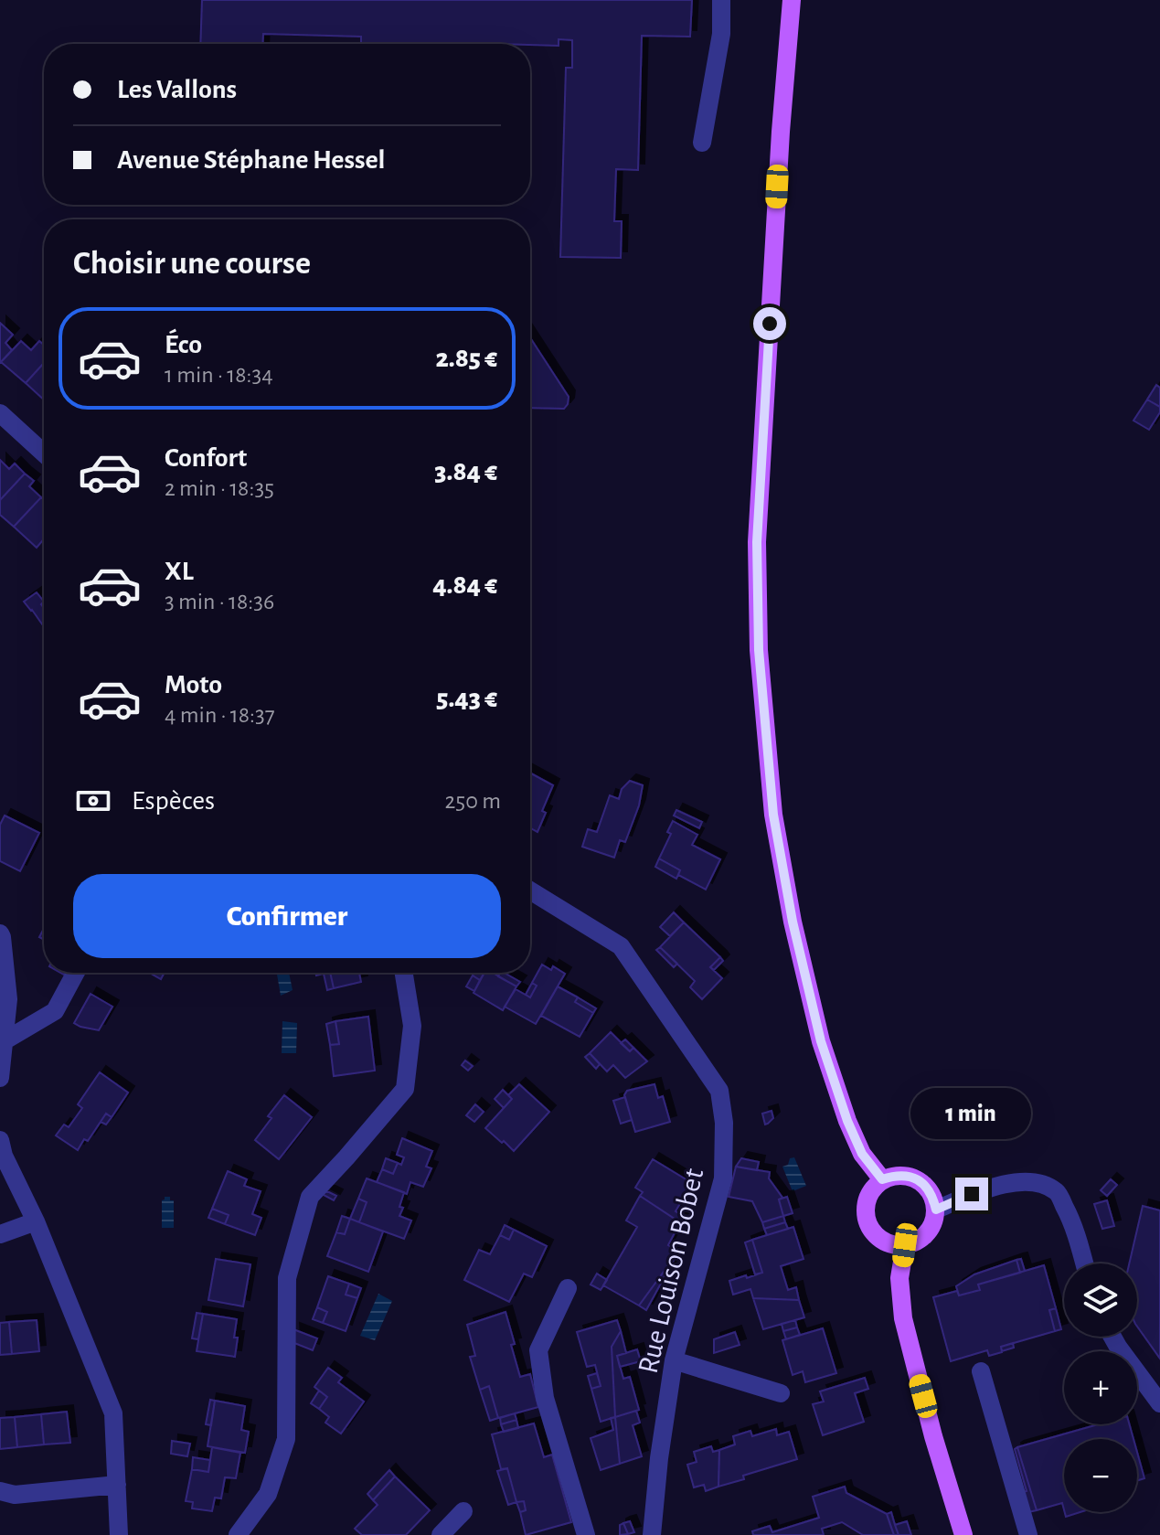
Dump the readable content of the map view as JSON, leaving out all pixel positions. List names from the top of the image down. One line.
{"streets":{"street":["Rue Louison Bobet"]},"page":{"banner":["Les Vallons","Avenue Stéphane Hessel"],"heading":"Choisir une course","list":[{"name":"Éco","note":"1 min · 18:34","value":"2.85 €"},{"name":"Confort","note":"2 min · 18:35","value":"3.84 €"},{"name":"XL","note":"3 min · 18:36","value":"4.84 €"},{"name":"Moto","note":"4 min · 18:37","value":"5.43 €"}],"pay":["Espèces","250 m"],"buttons":"Confirmer","bubble":"1 min","map_buttons":["+","−"]}}
